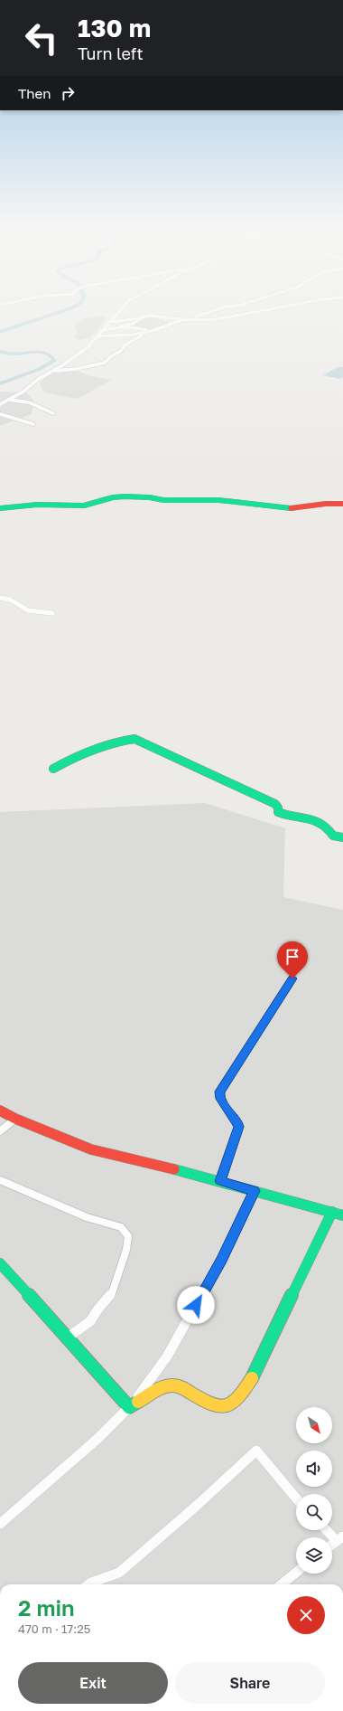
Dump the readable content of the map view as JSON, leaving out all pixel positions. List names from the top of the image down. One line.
{"north":"bottom right","page":{"turn":["130 m","Turn left"],"then":"Then","heading":["2 min","470 m · 17:25"],"buttons":["Exit","Share"]}}
